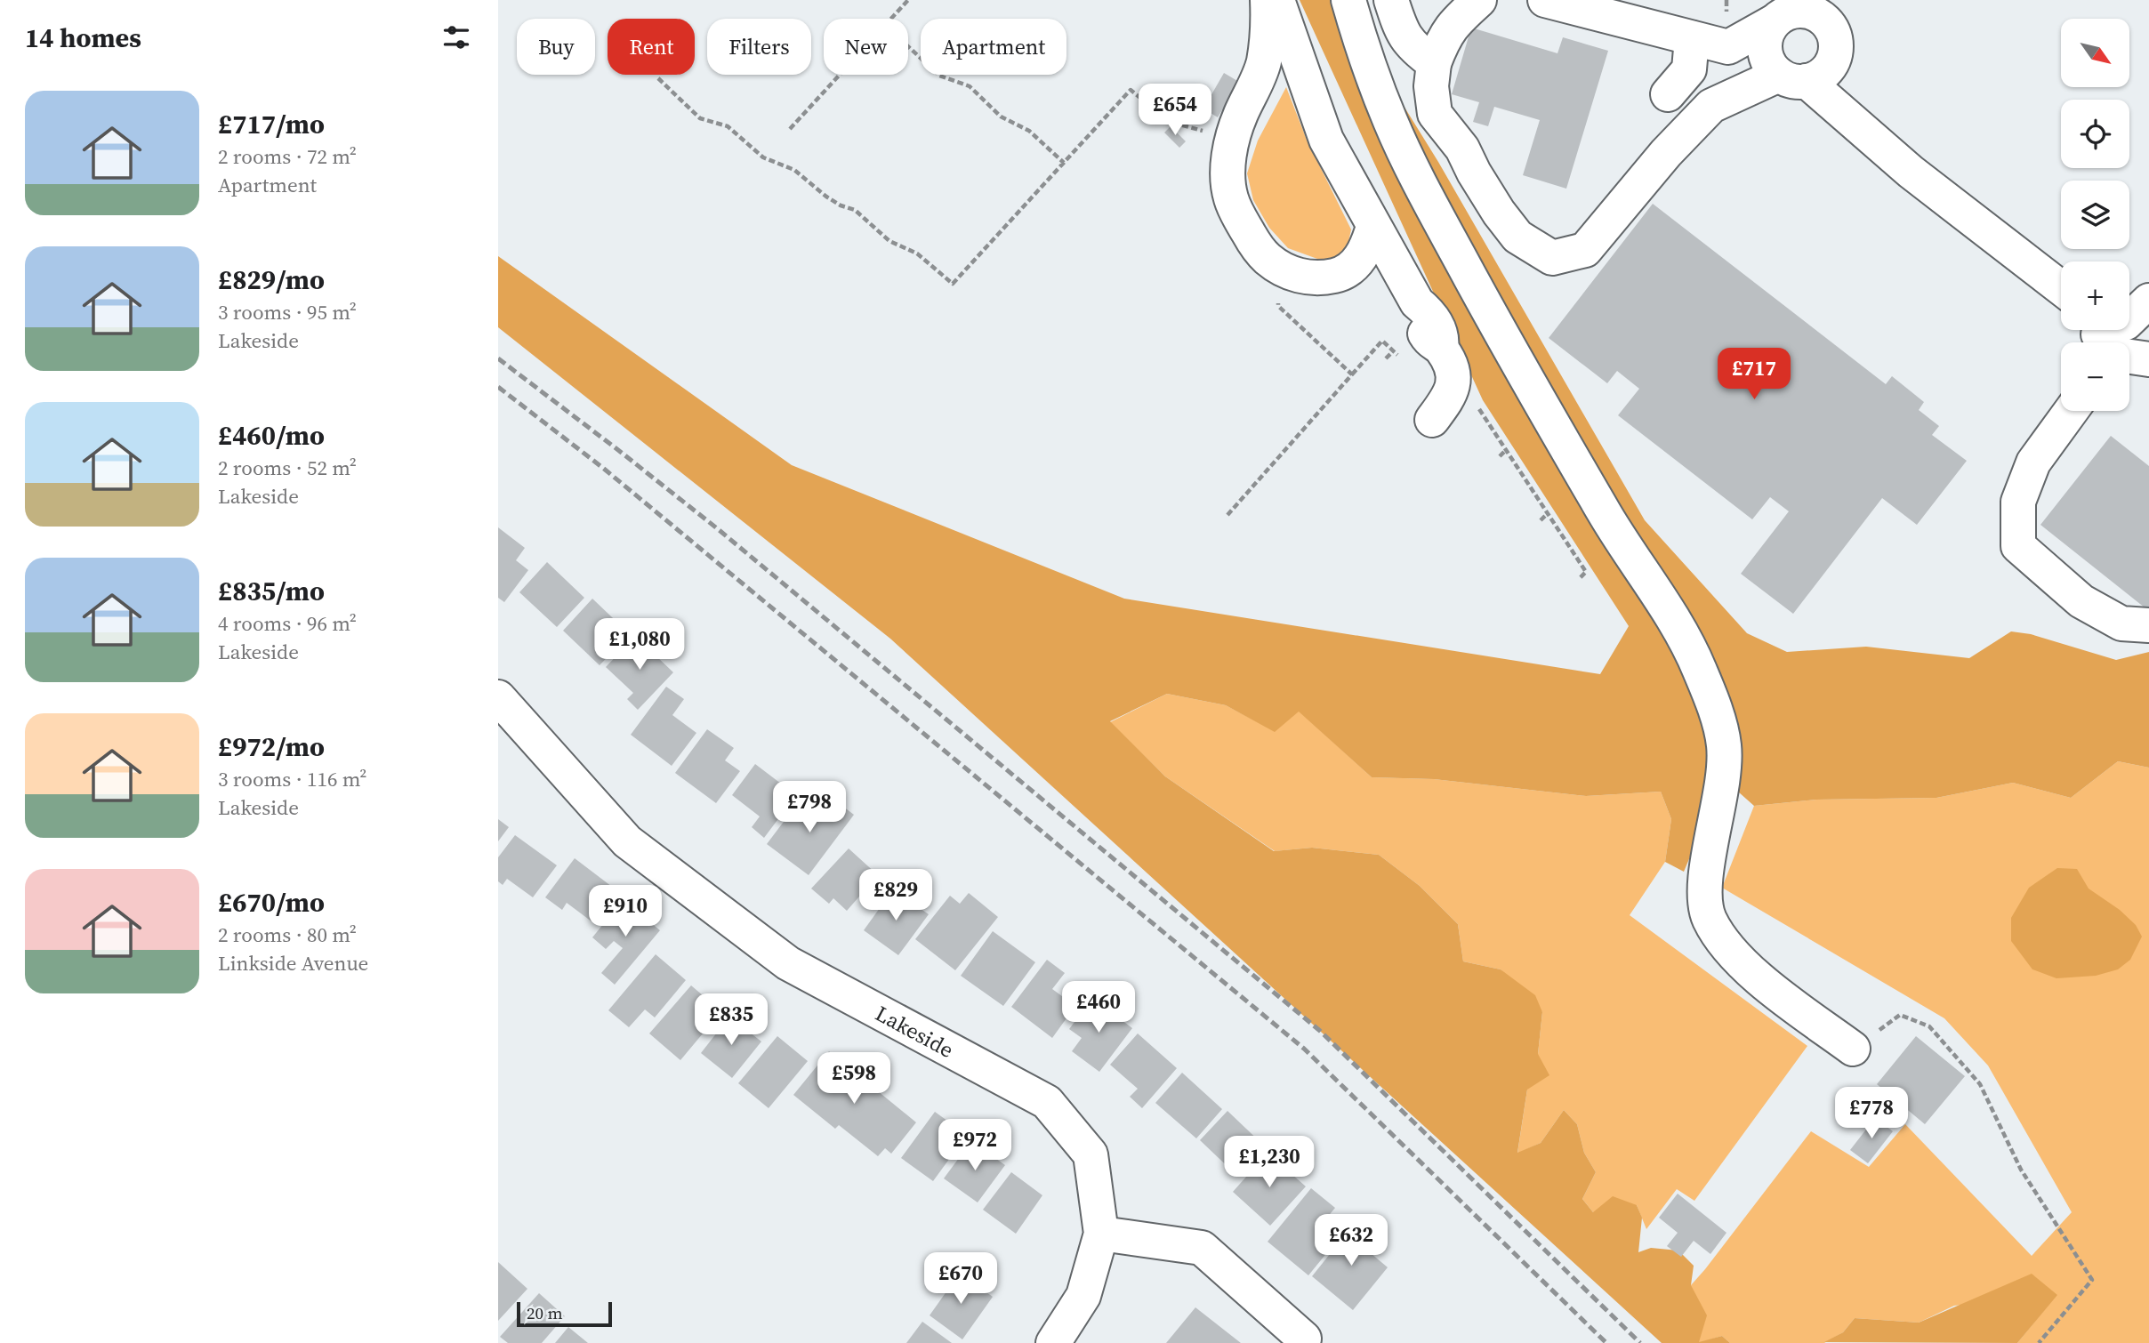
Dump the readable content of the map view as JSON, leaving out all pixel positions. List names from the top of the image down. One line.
{"streets":{"street":["Lakeside"]},"scale_bar":"20 m","north":"bottom right","page":{"heading":"14 homes","map_buttons":["+","−"],"chip":["Buy","Rent","Filters","New","Apartment"],"list":[{"name":"£717/mo","note":"2 rooms · 72 m² · Apartment"},{"name":"£829/mo","note":"3 rooms · 95 m² · Lakeside"},{"name":"£460/mo","note":"2 rooms · 52 m² · Lakeside"},{"name":"£835/mo","note":"4 rooms · 96 m² · Lakeside"},{"name":"£972/mo","note":"3 rooms · 116 m² · Lakeside"},{"name":"£670/mo","note":"2 rooms · 80 m² · Linkside Avenue"}],"price":["£654","£717","£1,080","£798","£829","£910","£460","£835","£598","£778","£972","£1,230","£632","£670"],"scale":"20 m"}}
